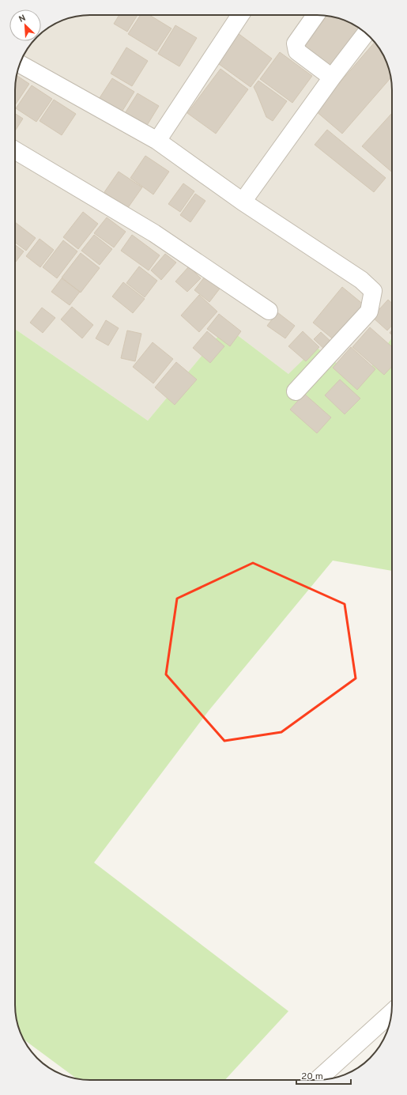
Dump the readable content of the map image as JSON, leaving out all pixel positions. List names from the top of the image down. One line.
{"scale_bar":"20 m","north":"top left"}
